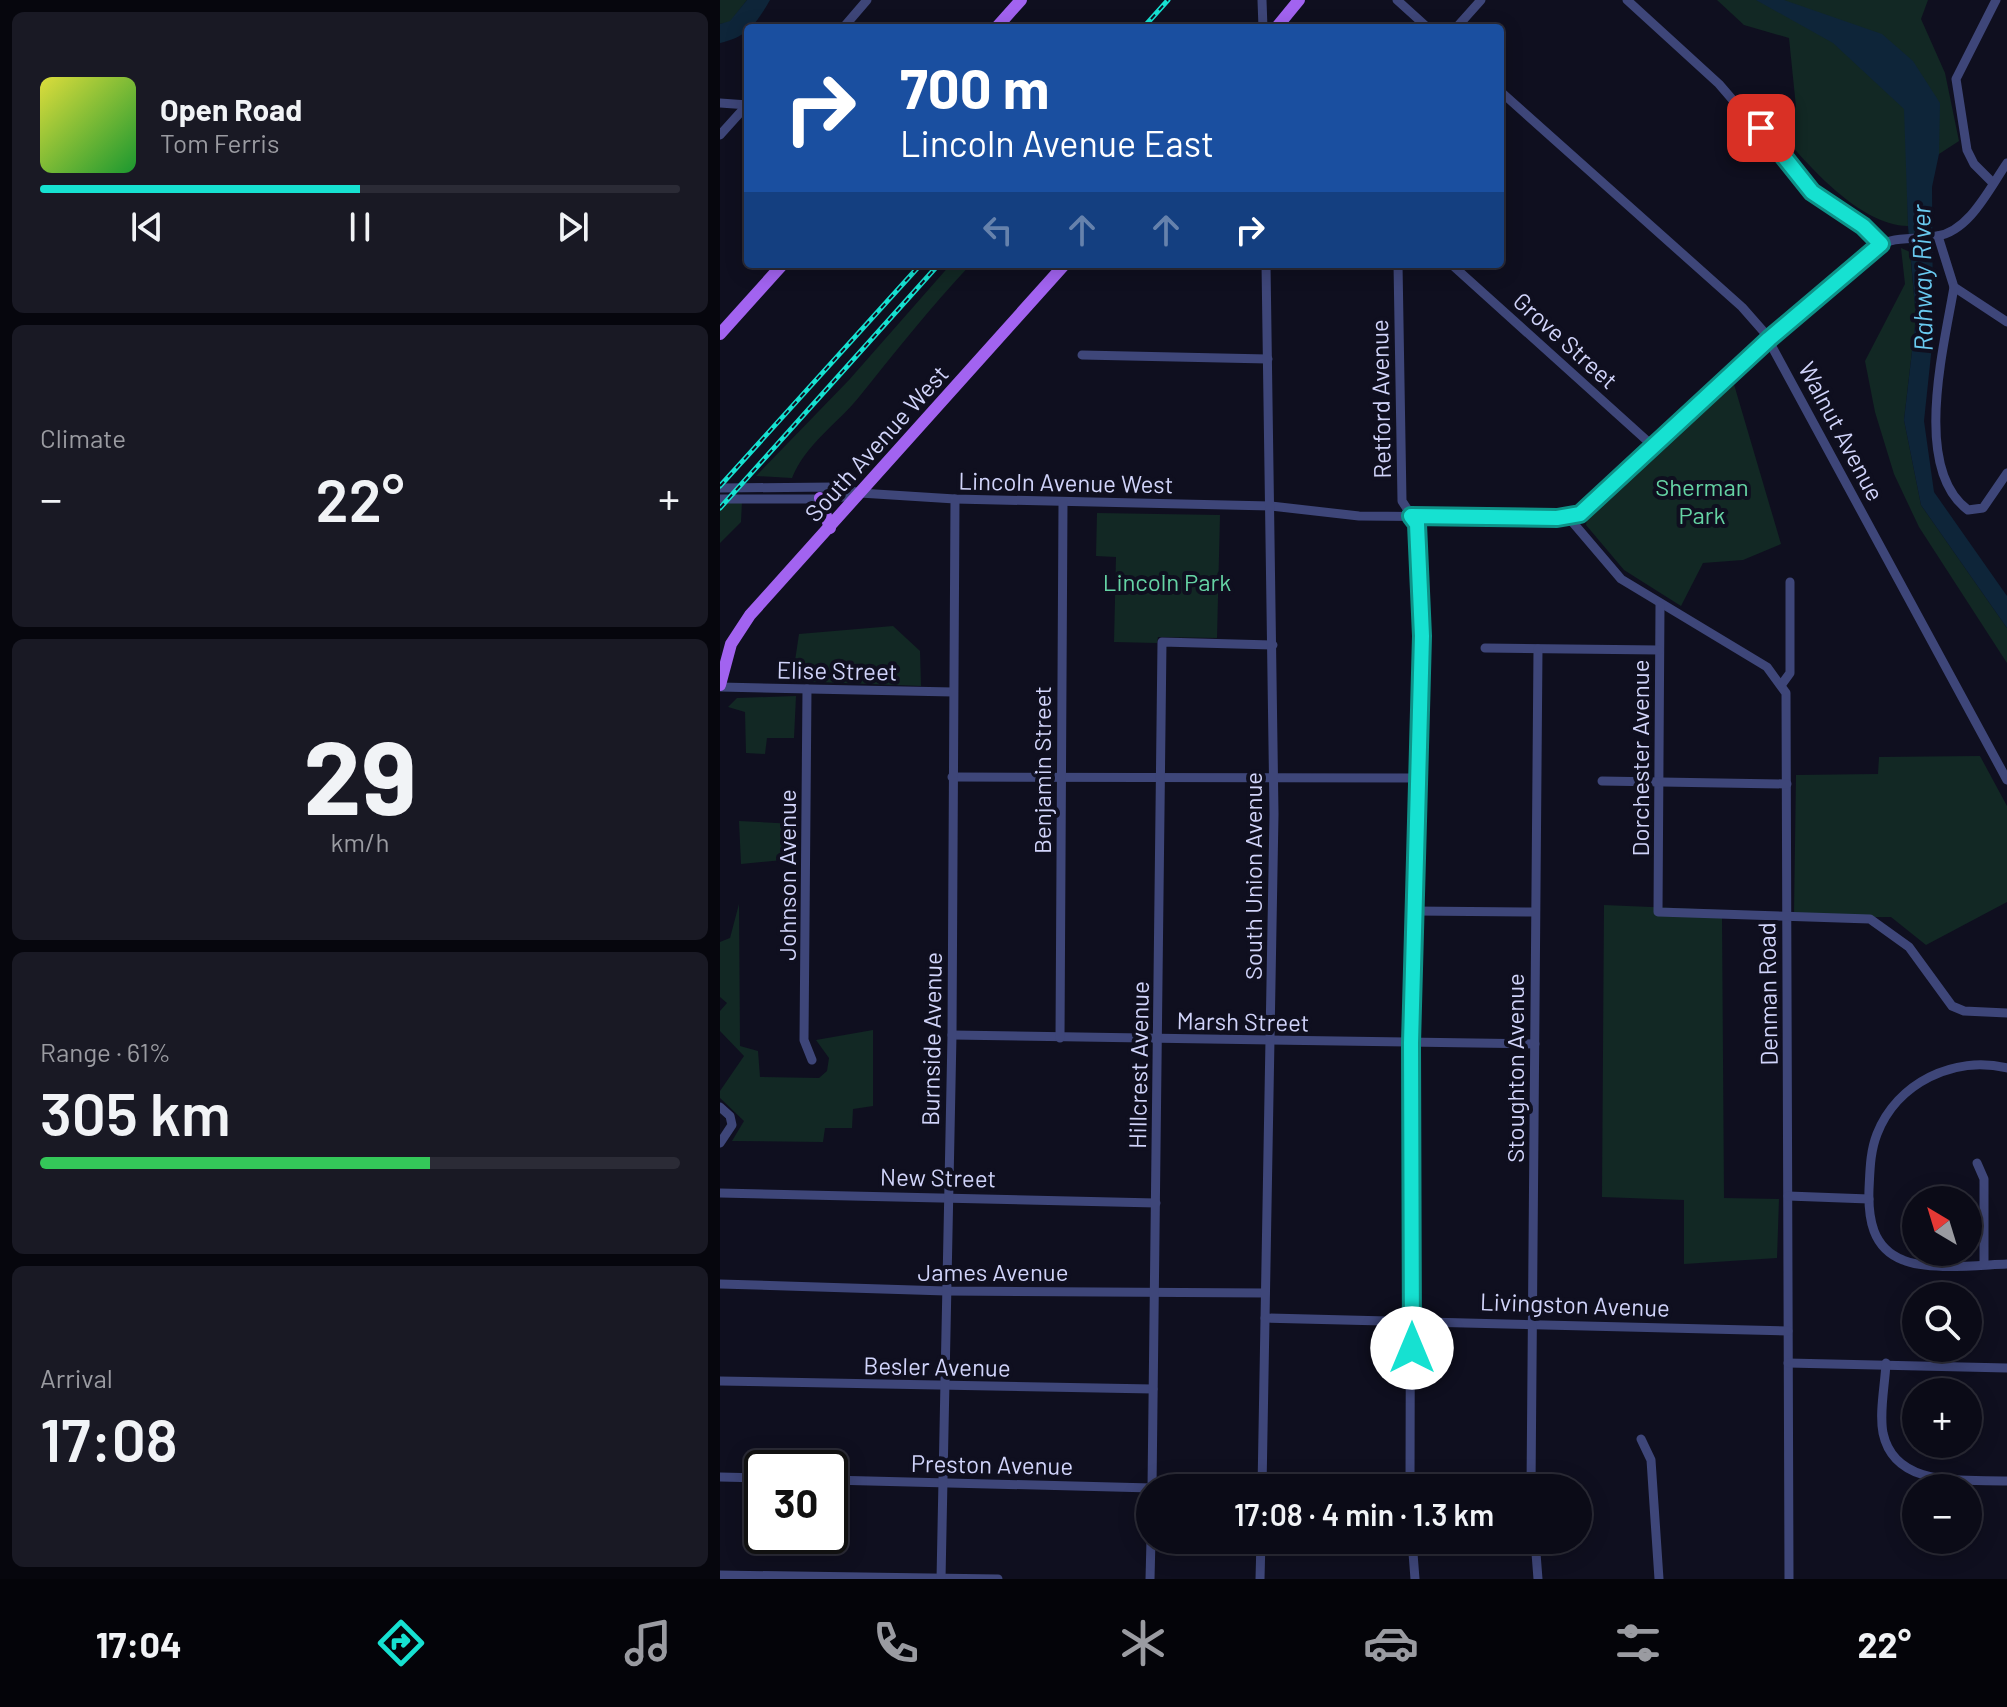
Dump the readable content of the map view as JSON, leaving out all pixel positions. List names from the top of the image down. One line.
{"streets":{"main road":["South Avenue West"],"street":["Grove Street","Retford Avenue","Walnut Avenue","Lincoln Avenue West","Elise Street","Dorchester Avenue","Benjamin Street","Johnson Avenue","South Union Avenue","Denman Road","Marsh Street","Burnside Avenue","Hillcrest Avenue","Stoughton Avenue","New Street","James Avenue","Livingston Avenue","Besler Avenue","Preston Avenue"]},"crossings":[["Retford Avenue","Lincoln Avenue West"],["Retford Avenue","Marsh Street"],["Retford Avenue","Livingston Avenue"],["South Avenue West","Lincoln Avenue West"],["South Avenue West","Elise Street"],["Lincoln Avenue West","Benjamin Street"],["Lincoln Avenue West","South Union Avenue"],["Lincoln Avenue West","Burnside Avenue"],["Elise Street","Johnson Avenue"],["Elise Street","Burnside Avenue"],["Dorchester Avenue","Denman Road"],["Benjamin Street","Marsh Street"],["South Union Avenue","Marsh Street"],["South Union Avenue","Hillcrest Avenue"],["South Union Avenue","James Avenue"],["South Union Avenue","Livingston Avenue"],["Denman Road","Livingston Avenue"],["Marsh Street","Burnside Avenue"],["Marsh Street","Hillcrest Avenue"],["Marsh Street","Stoughton Avenue"],["Burnside Avenue","New Street"],["Burnside Avenue","James Avenue"],["Burnside Avenue","Besler Avenue"],["Burnside Avenue","Preston Avenue"],["Hillcrest Avenue","New Street"],["Hillcrest Avenue","James Avenue"],["Hillcrest Avenue","Besler Avenue"],["Stoughton Avenue","Livingston Avenue"]],"water":["Rahway River"],"parks":["Sherman Park","Lincoln Park"],"north":"top left","page":{"turn":["700 m","Lincoln Avenue East"],"song":["Open Road","Tom Ferris"],"tile":["Climate",["29","km/h"],["Range · 61%","305 km"],["Arrival","17:08"]],"heat":["−","22°","+"],"map_buttons":["+","−"],"limit":"30","trip":"17:08 · 4 min · 1.3 km","tabs":["17:04","22°"]}}
